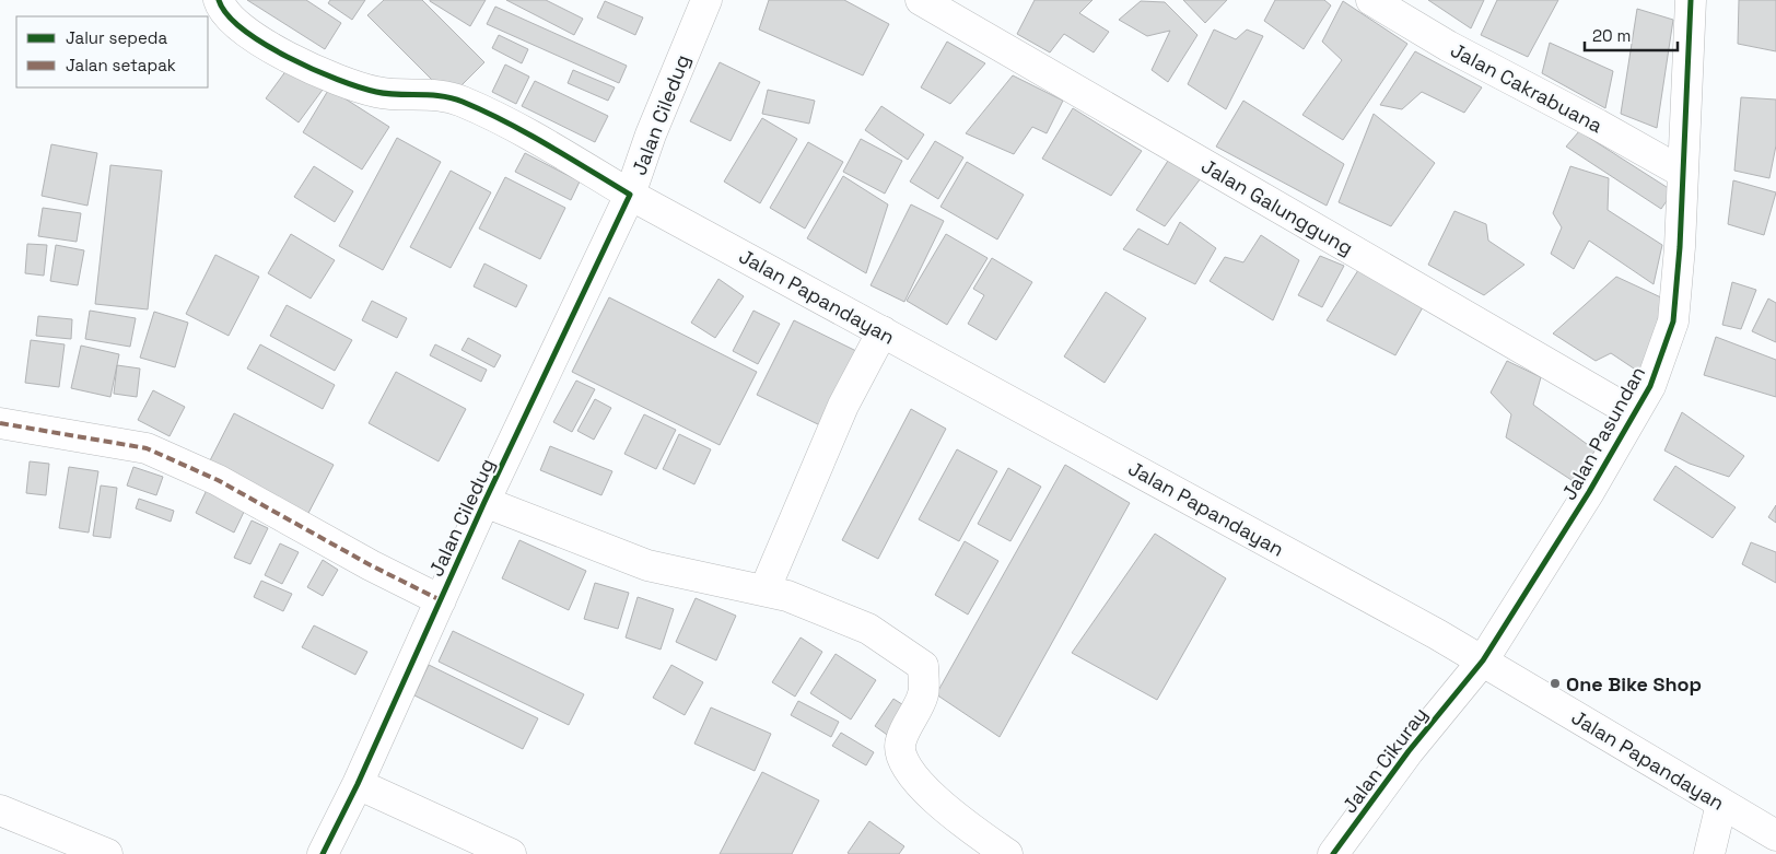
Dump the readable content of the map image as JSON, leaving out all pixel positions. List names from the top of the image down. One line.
{"streets":{"street":["Jalan Cakrabuana","Jalan Ciledug","Jalan Galunggung","Jalan Papandayan","Jalan Pasundan","Jalan Cikuray"]},"crossings":[["Jalan Cakrabuana","Jalan Pasundan"],["Jalan Ciledug","Jalan Papandayan"],["Jalan Galunggung","Jalan Pasundan"],["Jalan Papandayan","Jalan Pasundan"],["Jalan Papandayan","Jalan Cikuray"],["Jalan Pasundan","Jalan Cikuray"]],"places":["One Bike Shop"],"legend":["Jalur sepeda","Jalan setapak"],"scale_bar":"20 m"}
